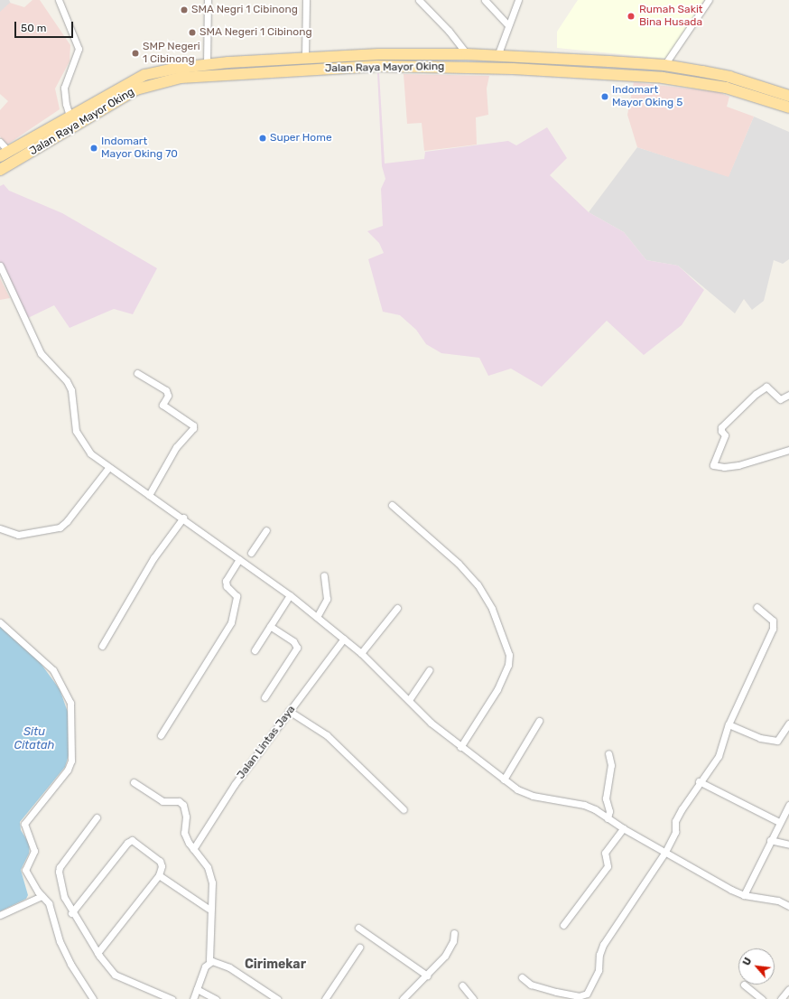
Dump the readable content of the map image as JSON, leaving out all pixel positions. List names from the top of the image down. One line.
{"streets":{"main road":["Jalan Raya Mayor Oking"],"street":["Jalan Lintas Jaya"]},"districts":["Cirimekar"],"water":["Situ Citatah"],"places":["SMA Negri 1 Cibinong","Rumah Sakit Bina Husada","SMA Negeri 1 Cibinong","SMP Negeri 1 Cibinong","Indomart Mayor Oking 5","Super Home","Indomart Mayor Oking 70"],"scale_bar":"50 m","north":"top left"}
